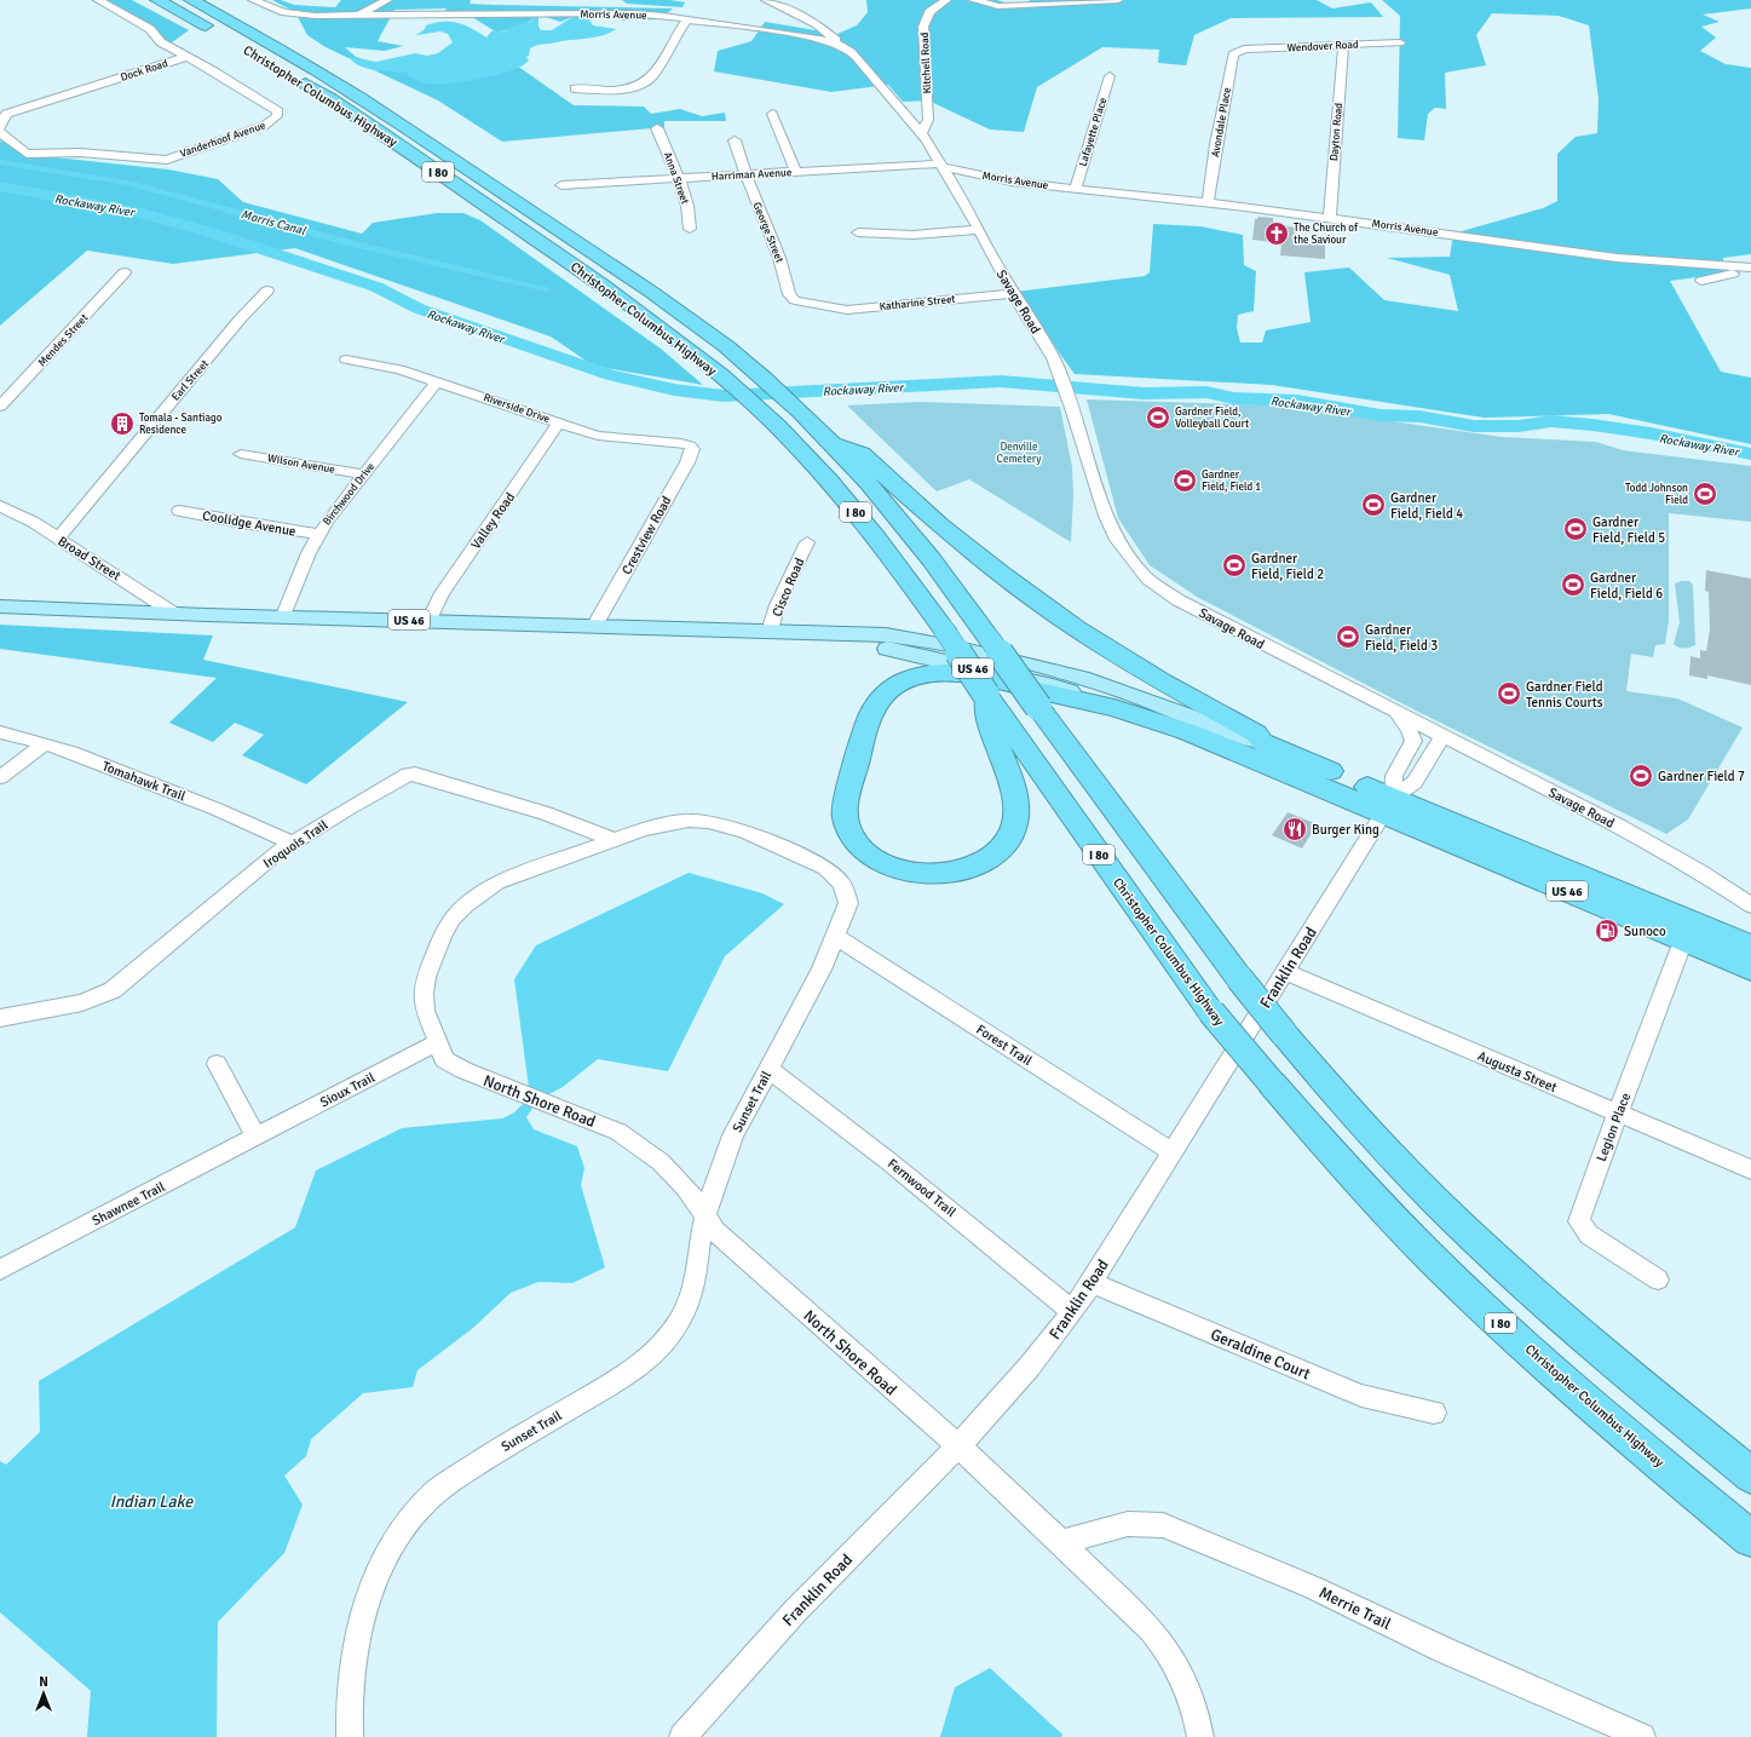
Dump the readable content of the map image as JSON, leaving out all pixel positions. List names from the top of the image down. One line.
{"streets":{"highway":["Christopher Columbus Highway","I 80","US 46"],"street":["Morris Avenue","Wendover Road","Kitchell Road","Dock Road","Avondale Place","Lafayette Place","Dayton Road","Vanderhoof Avenue","Harriman Avenue","Anna Street","George Street","Savage Road","Katharine Street","Mendes Street","Earl Street","Riverside Drive","Wilson Avenue","Birchwood Drive","Valley Road","Coolidge Avenue","Crestview Road","Broad Street","Cisco Road","Tomahawk Trail","Iroquois Trail","Franklin Road","Forest Trail","Augusta Street","Sioux Trail","North Shore Road","Sunset Trail","Legion Place","Fernwood Trail","Shawnee Trail","Geraldine Court","Merrie Trail"]},"crossings":[["Morris Avenue","Kitchell Road"],["Morris Avenue","Avondale Place"],["Morris Avenue","Lafayette Place"],["Morris Avenue","Dayton Road"],["Morris Avenue","Harriman Avenue"],["Morris Avenue","Savage Road"],["Wendover Road","Avondale Place"],["Wendover Road","Dayton Road"],["Dock Road","Vanderhoof Avenue"],["Harriman Avenue","Anna Street"],["Harriman Avenue","George Street"],["Harriman Avenue","Savage Road"],["George Street","Katharine Street"],["Savage Road","Katharine Street"],["Savage Road","Franklin Road"],["Earl Street","Broad Street"],["Riverside Drive","Birchwood Drive"],["Riverside Drive","Valley Road"],["Riverside Drive","Crestview Road"],["Wilson Avenue","Birchwood Drive"],["Birchwood Drive","Coolidge Avenue"],["Birchwood Drive","US 46"],["Valley Road","US 46"],["Crestview Road","US 46"],["Broad Street","US 46"],["Cisco Road","US 46"],["US 46","Franklin Road"],["US 46","Legion Place"],["Tomahawk Trail","Iroquois Trail"],["Iroquois Trail","Sunset Trail"],["Franklin Road","Forest Trail"],["Franklin Road","Augusta Street"],["Franklin Road","North Shore Road"],["Franklin Road","Fernwood Trail"],["Franklin Road","Geraldine Court"],["Forest Trail","Sunset Trail"],["Augusta Street","Legion Place"],["Sioux Trail","North Shore Road"],["Sioux Trail","Sunset Trail"],["Sioux Trail","Shawnee Trail"],["North Shore Road","Sunset Trail"],["North Shore Road","Merrie Trail"],["Sunset Trail","Fernwood Trail"]],"water":["Rockaway River","Morris Canal","Indian Lake"],"parks":["Denville Cemetery"],"places":{"church":["The Church of the Saviour"],"sports":["Gardner Field, Volleyball Court","Gardner Field, Field 1","Todd Johnson Field","Gardner Field, Field 4","Gardner Field, Field 5","Gardner Field, Field 2","Gardner Field, Field 6","Gardner Field, Field 3","Gardner Field Tennis Courts","Gardner Field 7"],"building":["Tomala - Santiago Residence"],"restaurant":["Burger King"],"fuel station":["Sunoco"]},"north":"top"}
